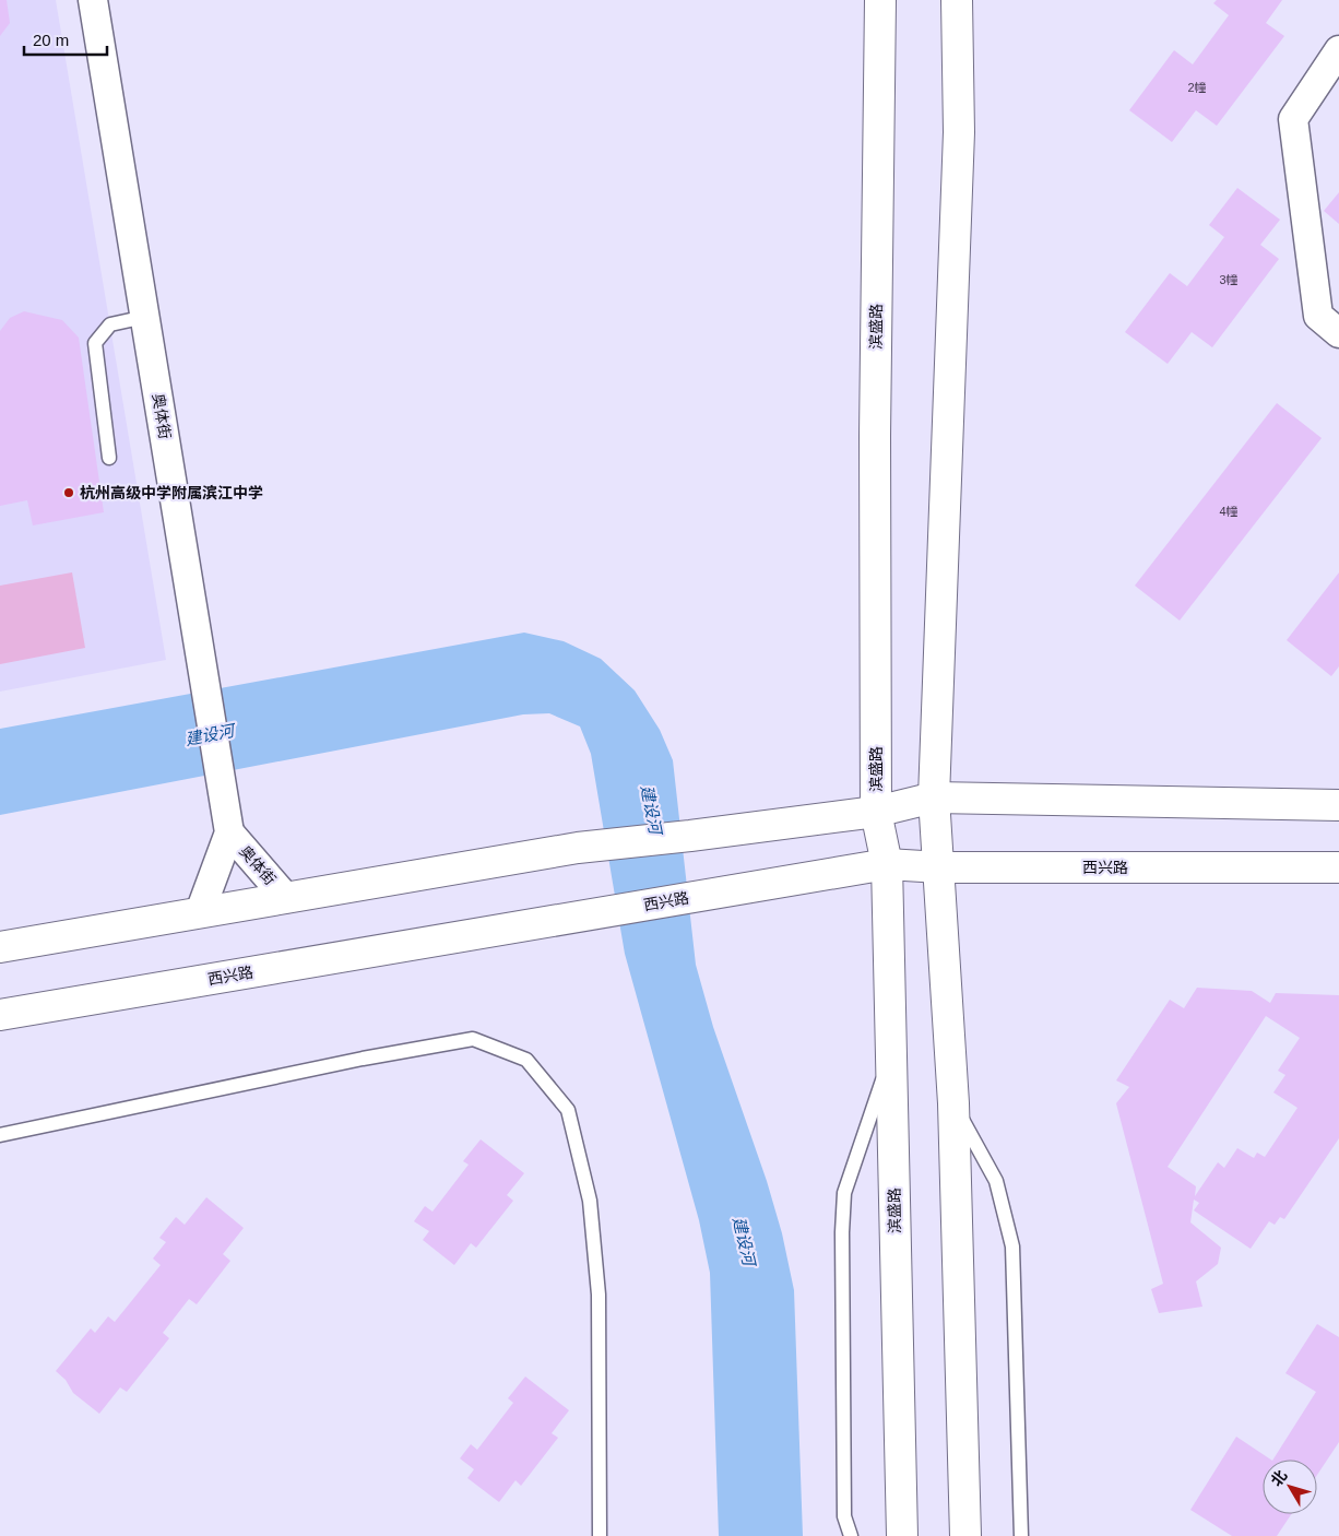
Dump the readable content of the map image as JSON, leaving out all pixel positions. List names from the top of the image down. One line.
{"streets":{"main road":["滨盛路","西兴路"],"street":["奥体街"]},"crossings":[["滨盛路","西兴路"]],"water":["建设河"],"places":["杭州高级中学附属滨江中学"],"house_numbers":["2幢","3幢","4幢"],"scale_bar":"20 m","north":"top left"}
